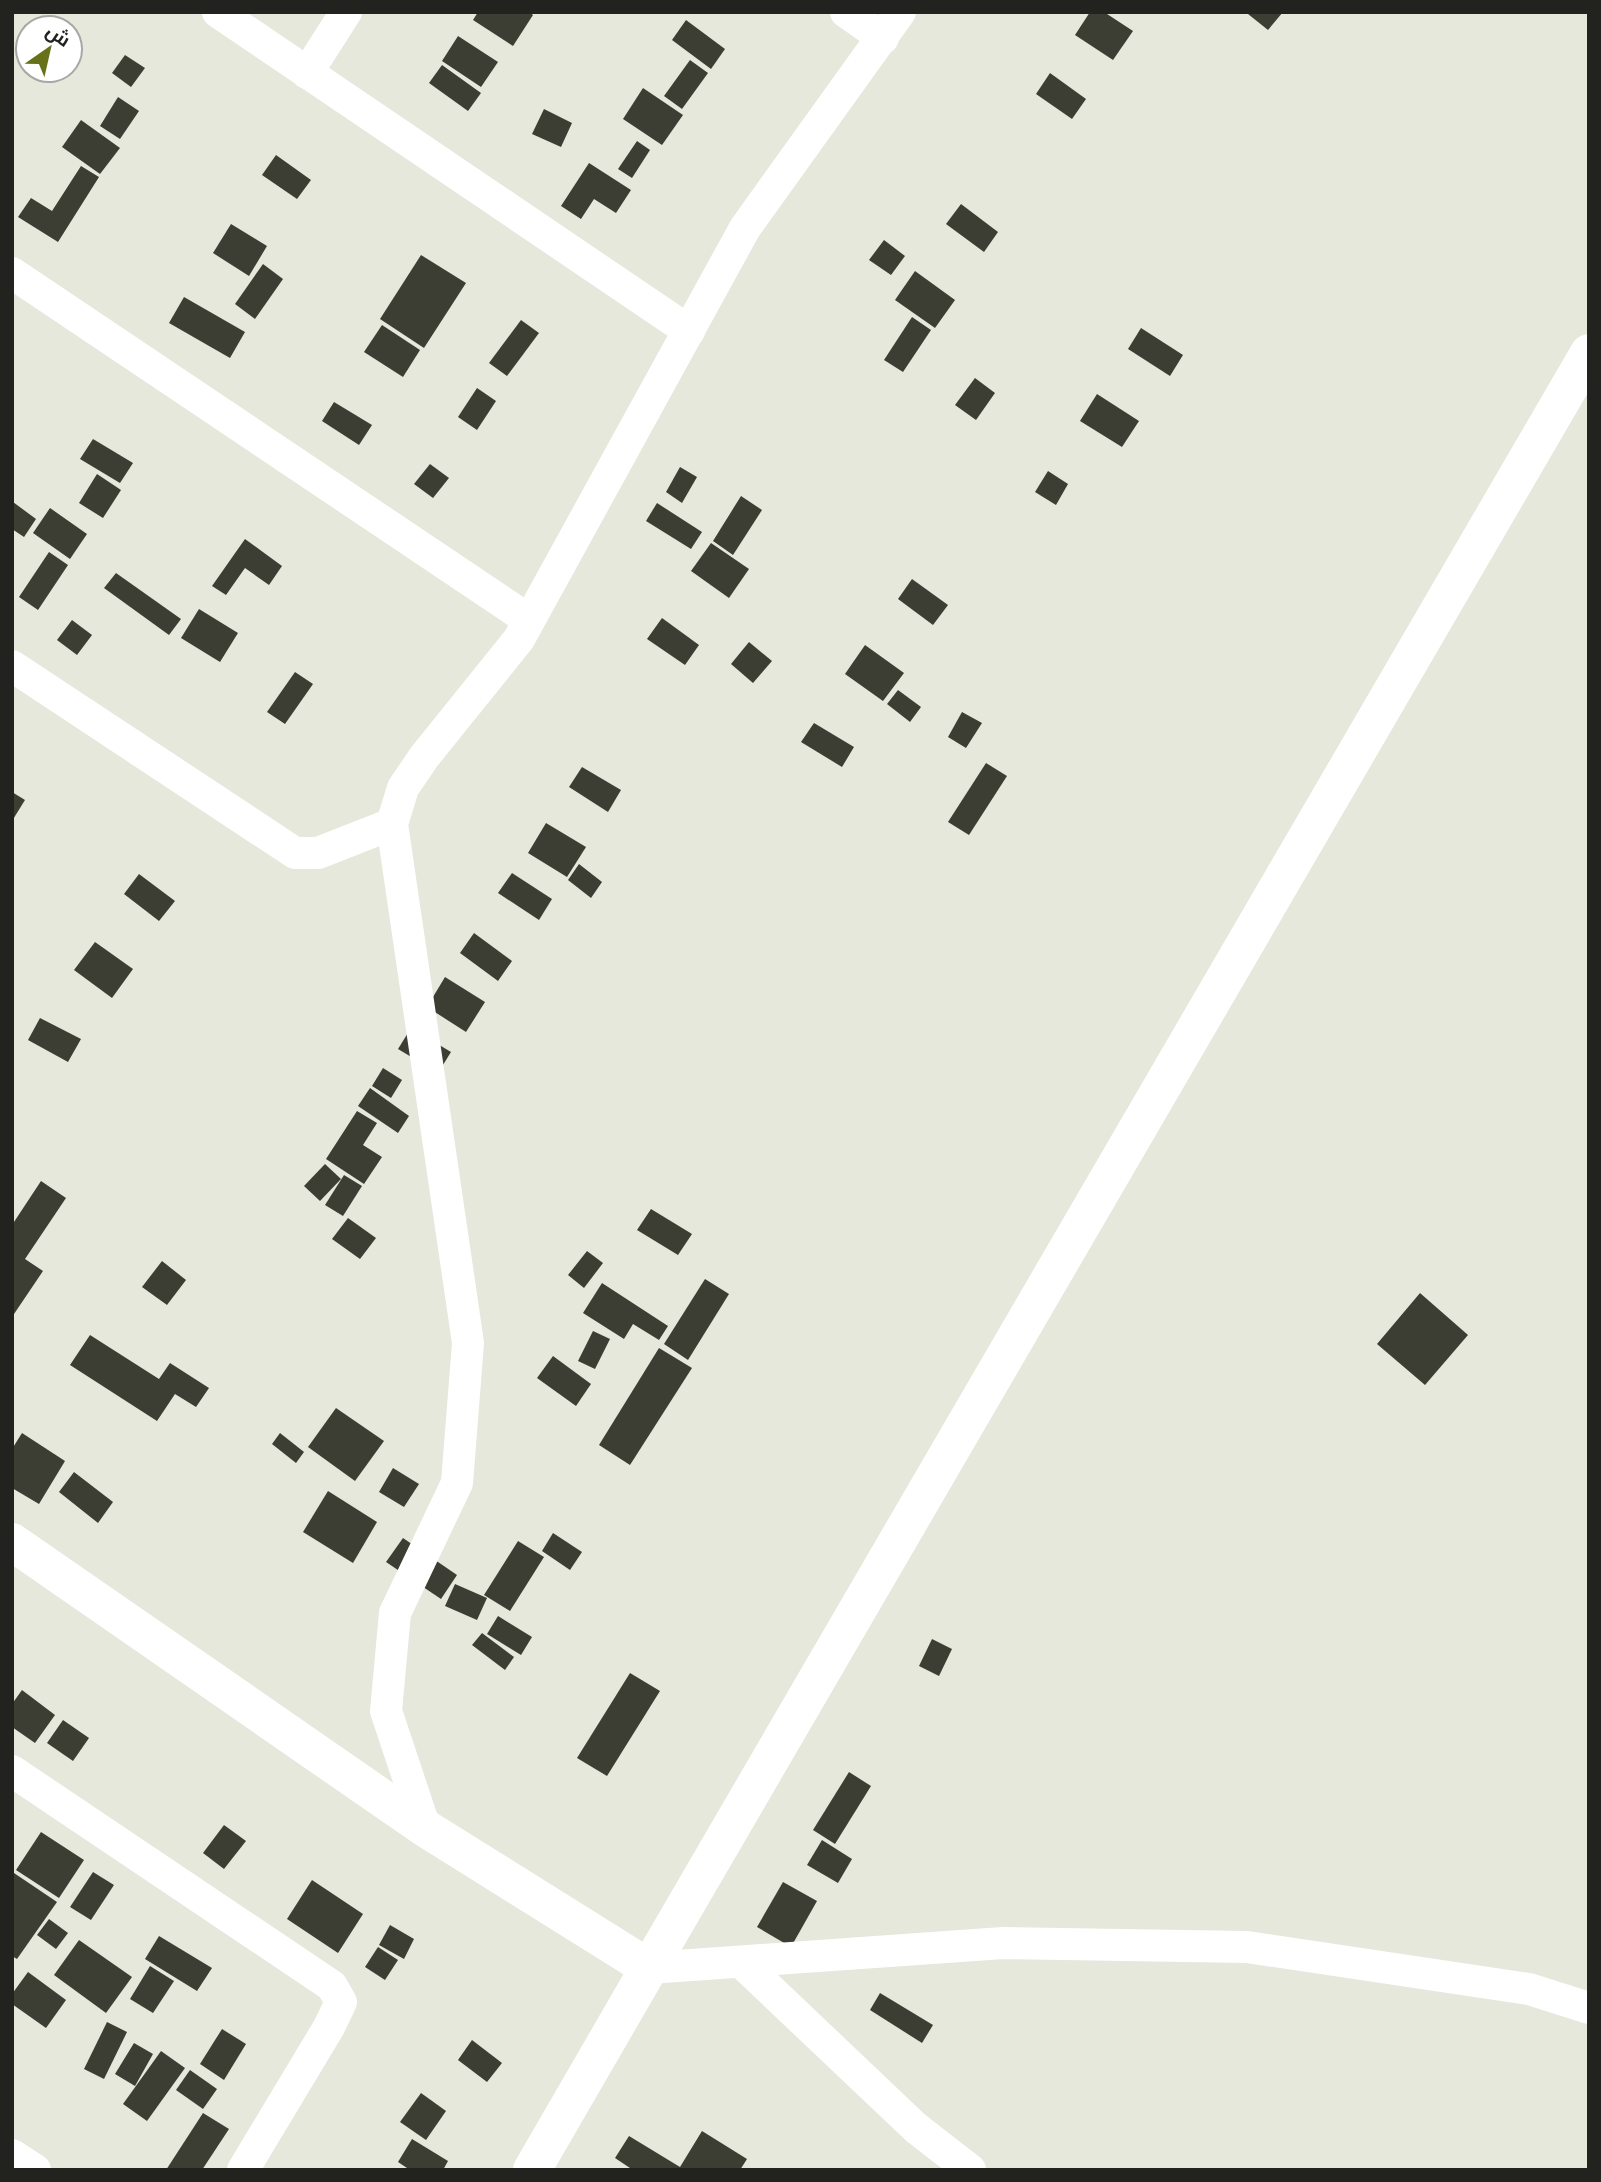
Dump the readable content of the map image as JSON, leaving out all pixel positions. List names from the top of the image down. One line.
{"north":"top right"}
